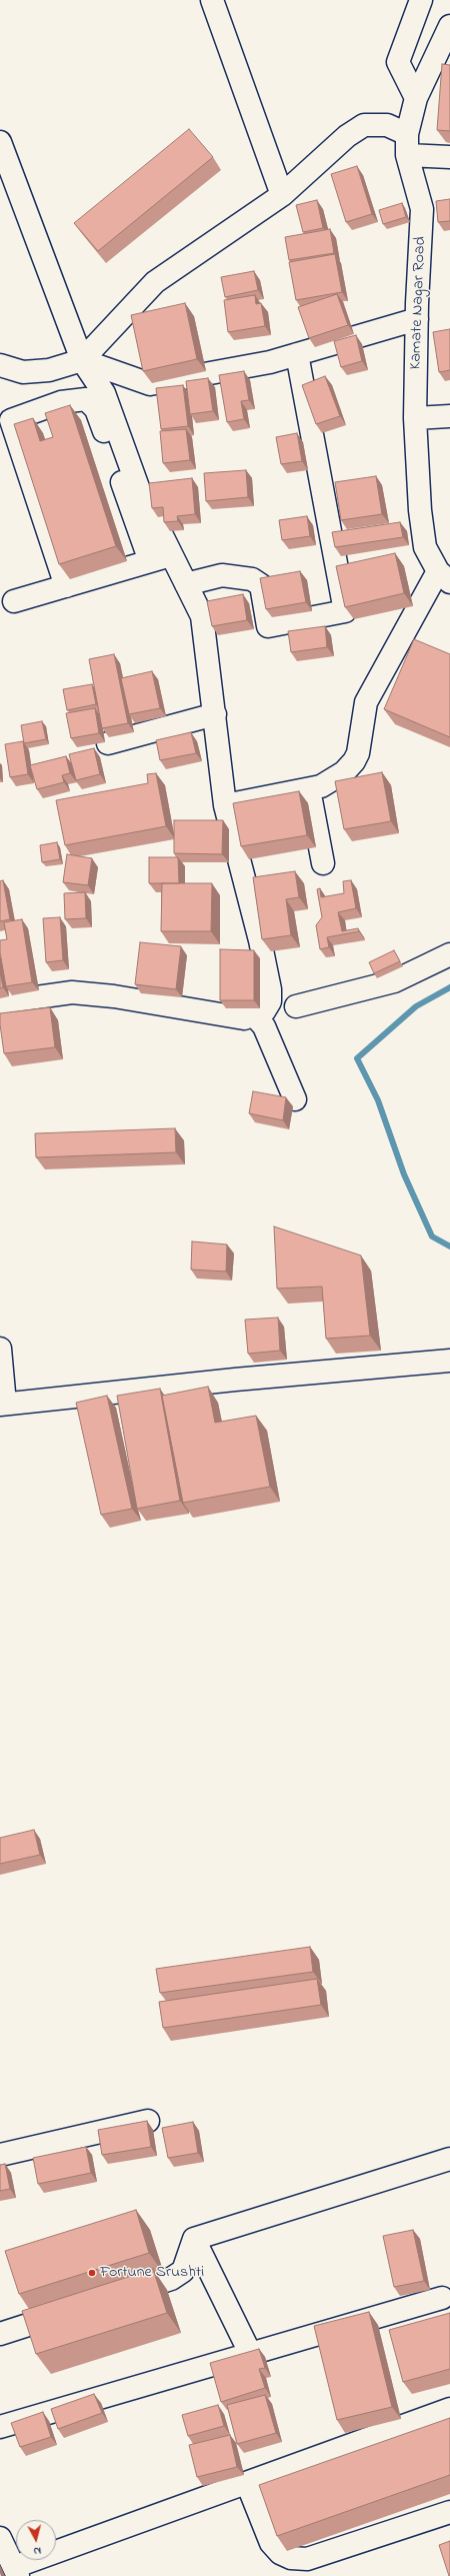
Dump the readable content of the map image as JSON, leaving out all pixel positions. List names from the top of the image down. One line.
{"streets":{"street":["Kamate Nagar Road"]},"places":["Fortune Srushti"],"north":"bottom"}
